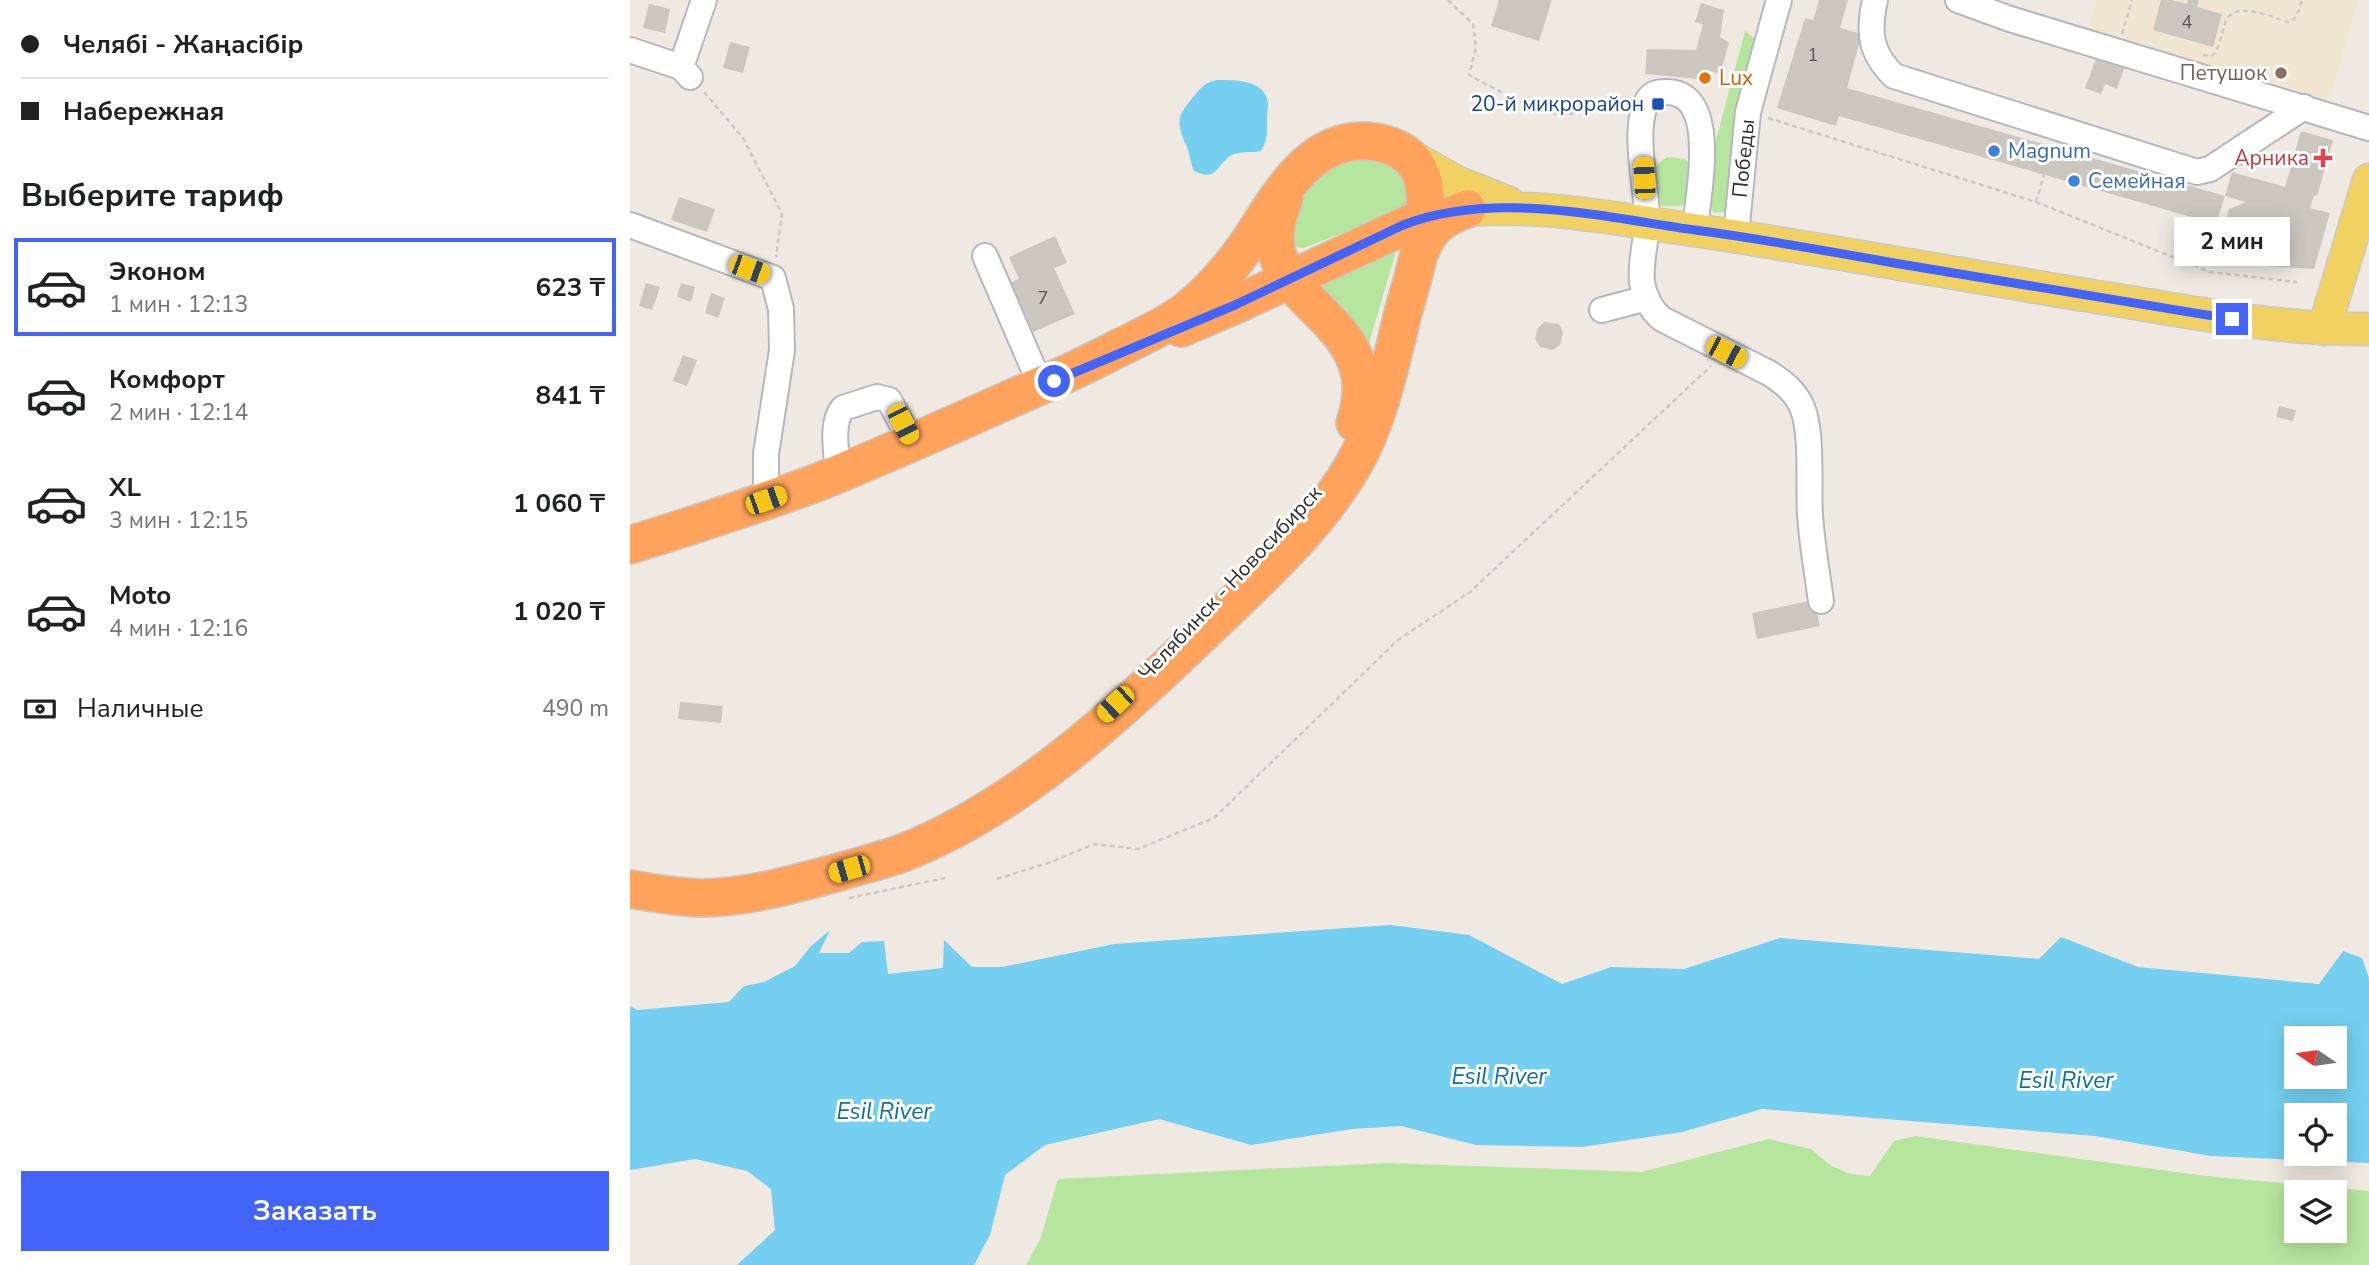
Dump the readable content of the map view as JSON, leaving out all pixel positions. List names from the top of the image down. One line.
{"streets":{"highway":["Челябинск - Новосибирск"],"street":["Победы"]},"water":["Esil River"],"places":{"other":["Петушок","Lux","Magnum","Семейная"],"transit":["20-й микрорайон"],"health":["Арника"]},"house_numbers":["4","1","7"],"north":"left","page":{"banner":["Челябі - Жаңасібір","Набережная"],"heading":"Выберите тариф","bubble":"2 мин","list":[{"name":"Эконом","note":"1 мин · 12:13","value":"623 ₸"},{"name":"Комфорт","note":"2 мин · 12:14","value":"841 ₸"},{"name":"XL","note":"3 мин · 12:15","value":"1 060 ₸"},{"name":"Moto","note":"4 мин · 12:16","value":"1 020 ₸"}],"pay":["Наличные","490 m"],"buttons":"Заказать"}}
